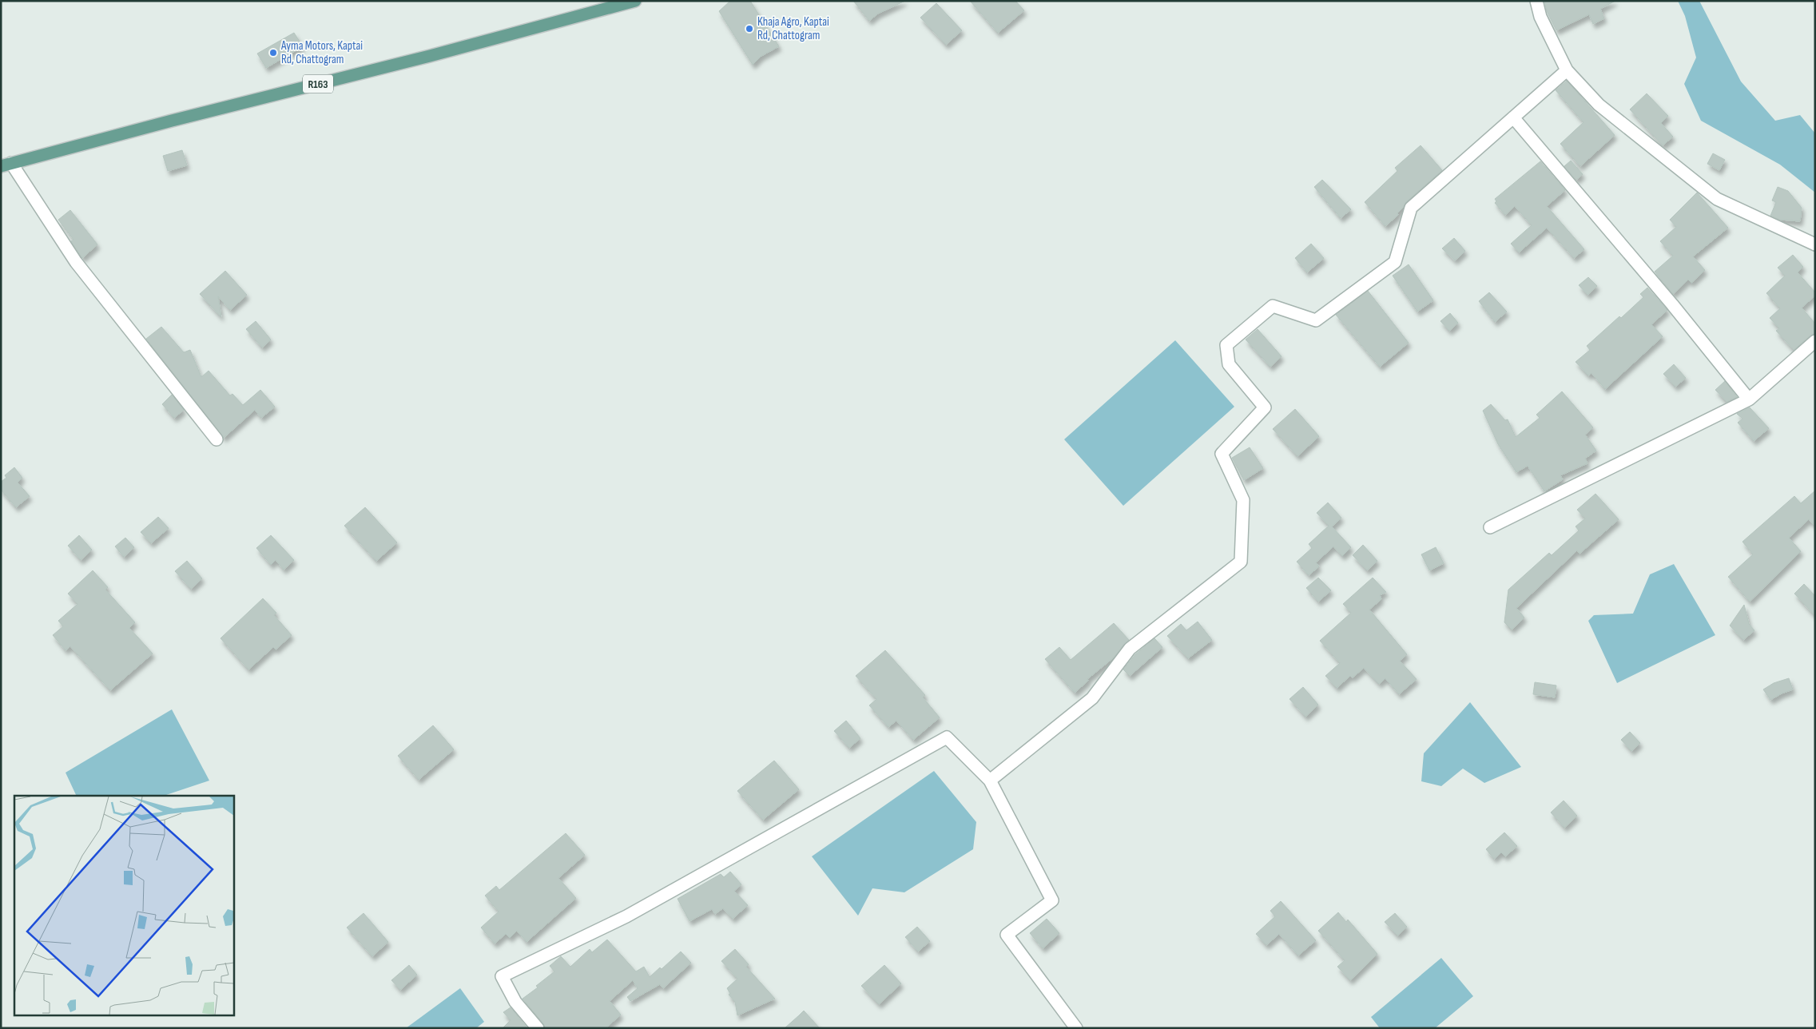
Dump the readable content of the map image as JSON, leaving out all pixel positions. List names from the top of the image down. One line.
{"streets":{"main road":["R163"]},"places":["Khaja Agro, Kaptai Rd, Chattogram","Ayma Motors, Kaptai Rd, Chattogram"]}
